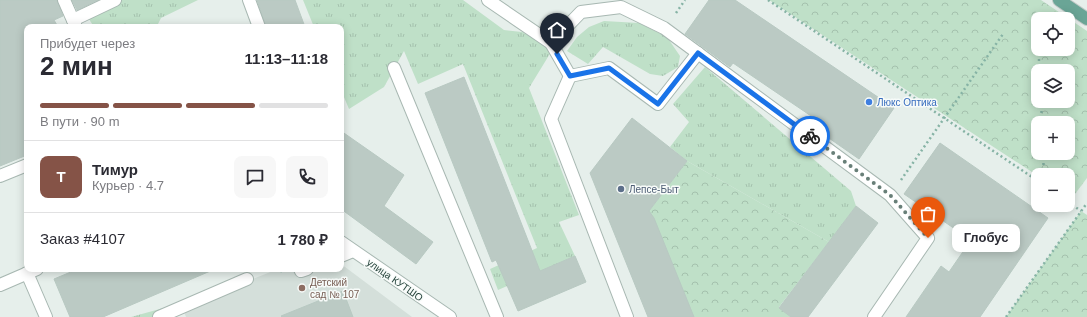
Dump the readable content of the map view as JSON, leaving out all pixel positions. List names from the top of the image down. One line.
{"streets":{"street":["улица КУТШО"]},"places":["Люкс Оптика","Лепсе-Быт","Глобус","Детский сад № 107"],"page":{"map_buttons":["+","−"],"heading":["2 мин","Прибудет через","11:13–11:18"],"panel":["Тимур","Курьер · 4.7","Заказ #4107","1 780 ₽"],"bar":"В пути · 90 m","round":"Т","bubble":"Глобус"}}
